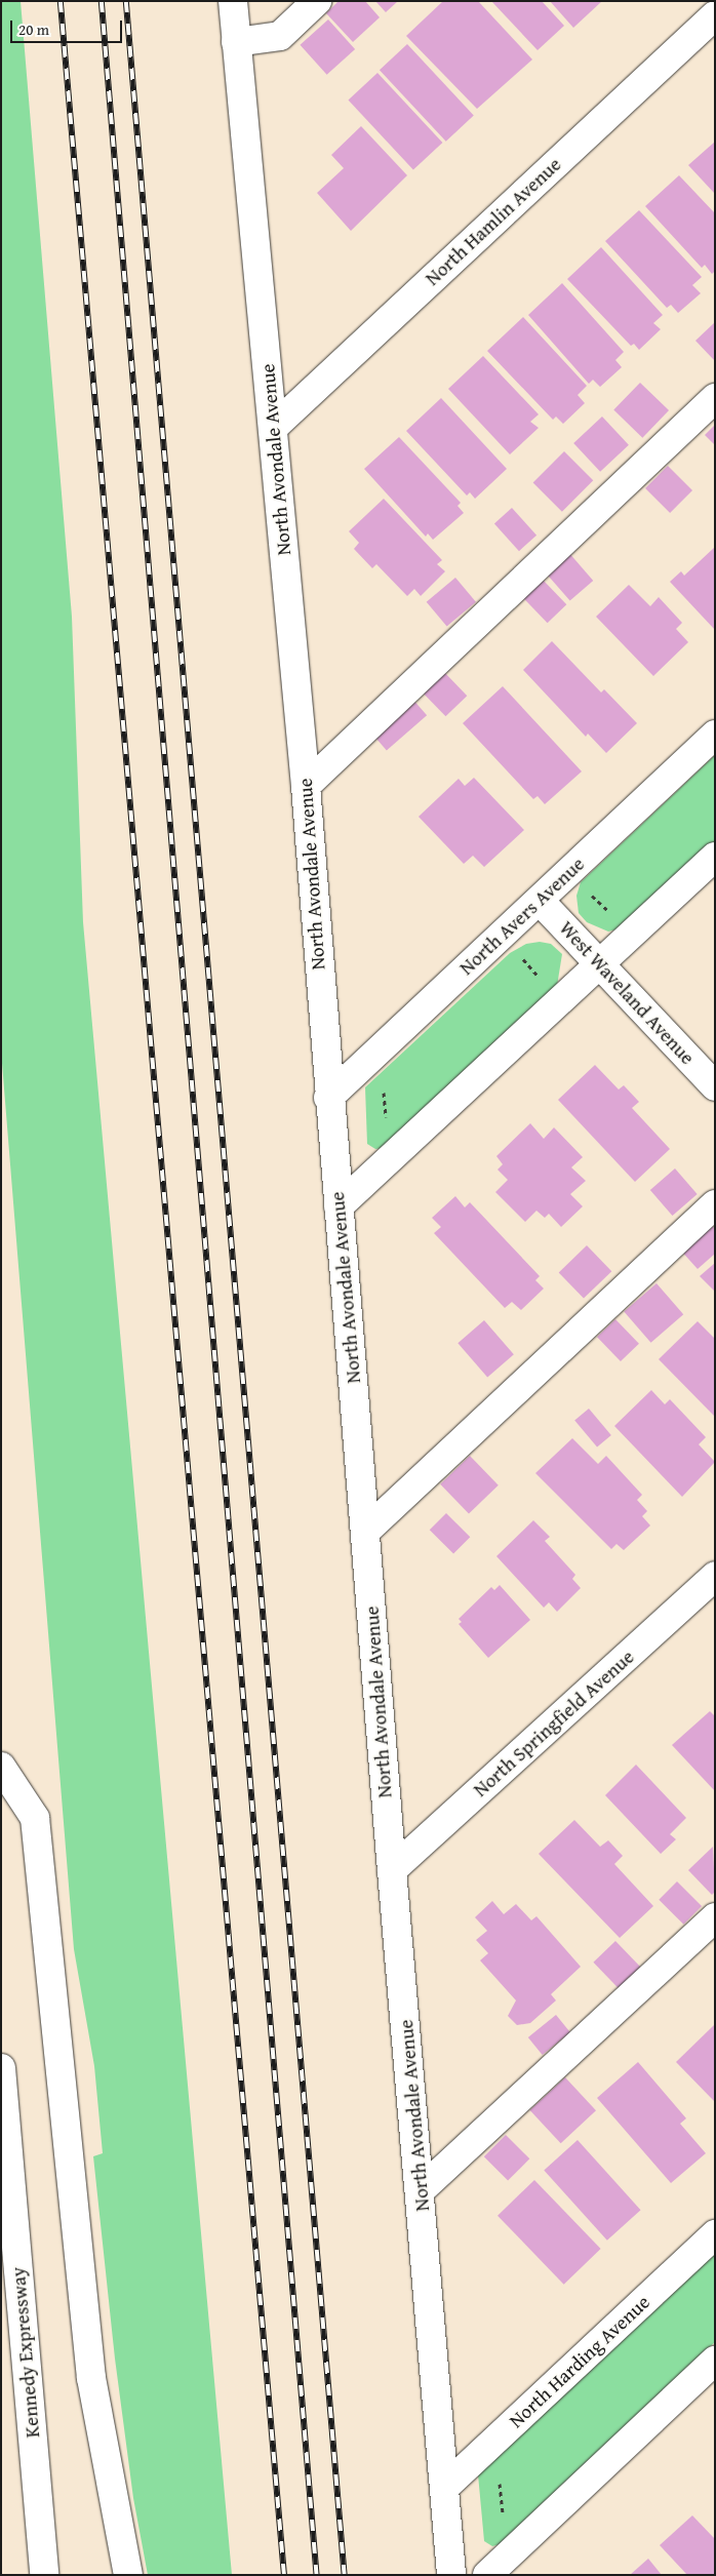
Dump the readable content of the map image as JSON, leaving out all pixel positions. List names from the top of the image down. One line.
{"streets":{"main road":["North Hamlin Avenue","North Avondale Avenue","North Avers Avenue","West Waveland Avenue","North Springfield Avenue","Kennedy Expressway","North Harding Avenue"]},"crossings":[["North Hamlin Avenue","North Avondale Avenue"],["North Avondale Avenue","North Avers Avenue"],["North Avondale Avenue","North Springfield Avenue"],["North Avondale Avenue","North Harding Avenue"],["North Avers Avenue","West Waveland Avenue"]],"scale_bar":"20 m"}
